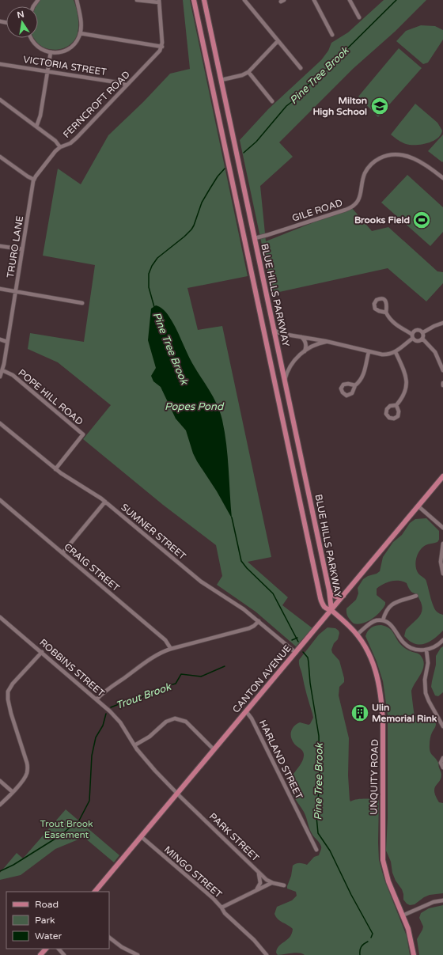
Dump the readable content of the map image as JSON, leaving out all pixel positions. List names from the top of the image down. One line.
{"streets":{"main road":["BLUE HILLS PARKWAY","CANTON AVENUE","UNQUITY ROAD"],"street":["VICTORIA STREET","FERNCROFT ROAD","GILE ROAD","TRURO LANE","POPE HILL ROAD","SUMNER STREET","CRAIG STREET","ROBBINS STREET","HARLAND STREET","PARK STREET","MINGO STREET"]},"crossings":[["VICTORIA STREET","FERNCROFT ROAD"],["FERNCROFT ROAD","TRURO LANE"],["GILE ROAD","BLUE HILLS PARKWAY"],["TRURO LANE","POPE HILL ROAD"],["BLUE HILLS PARKWAY","CANTON AVENUE"],["BLUE HILLS PARKWAY","UNQUITY ROAD"],["POPE HILL ROAD","SUMNER STREET"],["SUMNER STREET","CANTON AVENUE"],["ROBBINS STREET","CANTON AVENUE"],["ROBBINS STREET","PARK STREET"],["CANTON AVENUE","HARLAND STREET"],["CANTON AVENUE","UNQUITY ROAD"],["CANTON AVENUE","PARK STREET"],["CANTON AVENUE","MINGO STREET"],["PARK STREET","MINGO STREET"]],"water":["Pine Tree Brook","Popes Pond","Trout Brook"],"parks":["Trout Brook Easement"],"places":{"school or university":["Milton High School"],"sports":["Brooks Field"],"building":["Ulin Memorial Rink"]},"legend":["Road","Park","Water"],"north":"top"}
